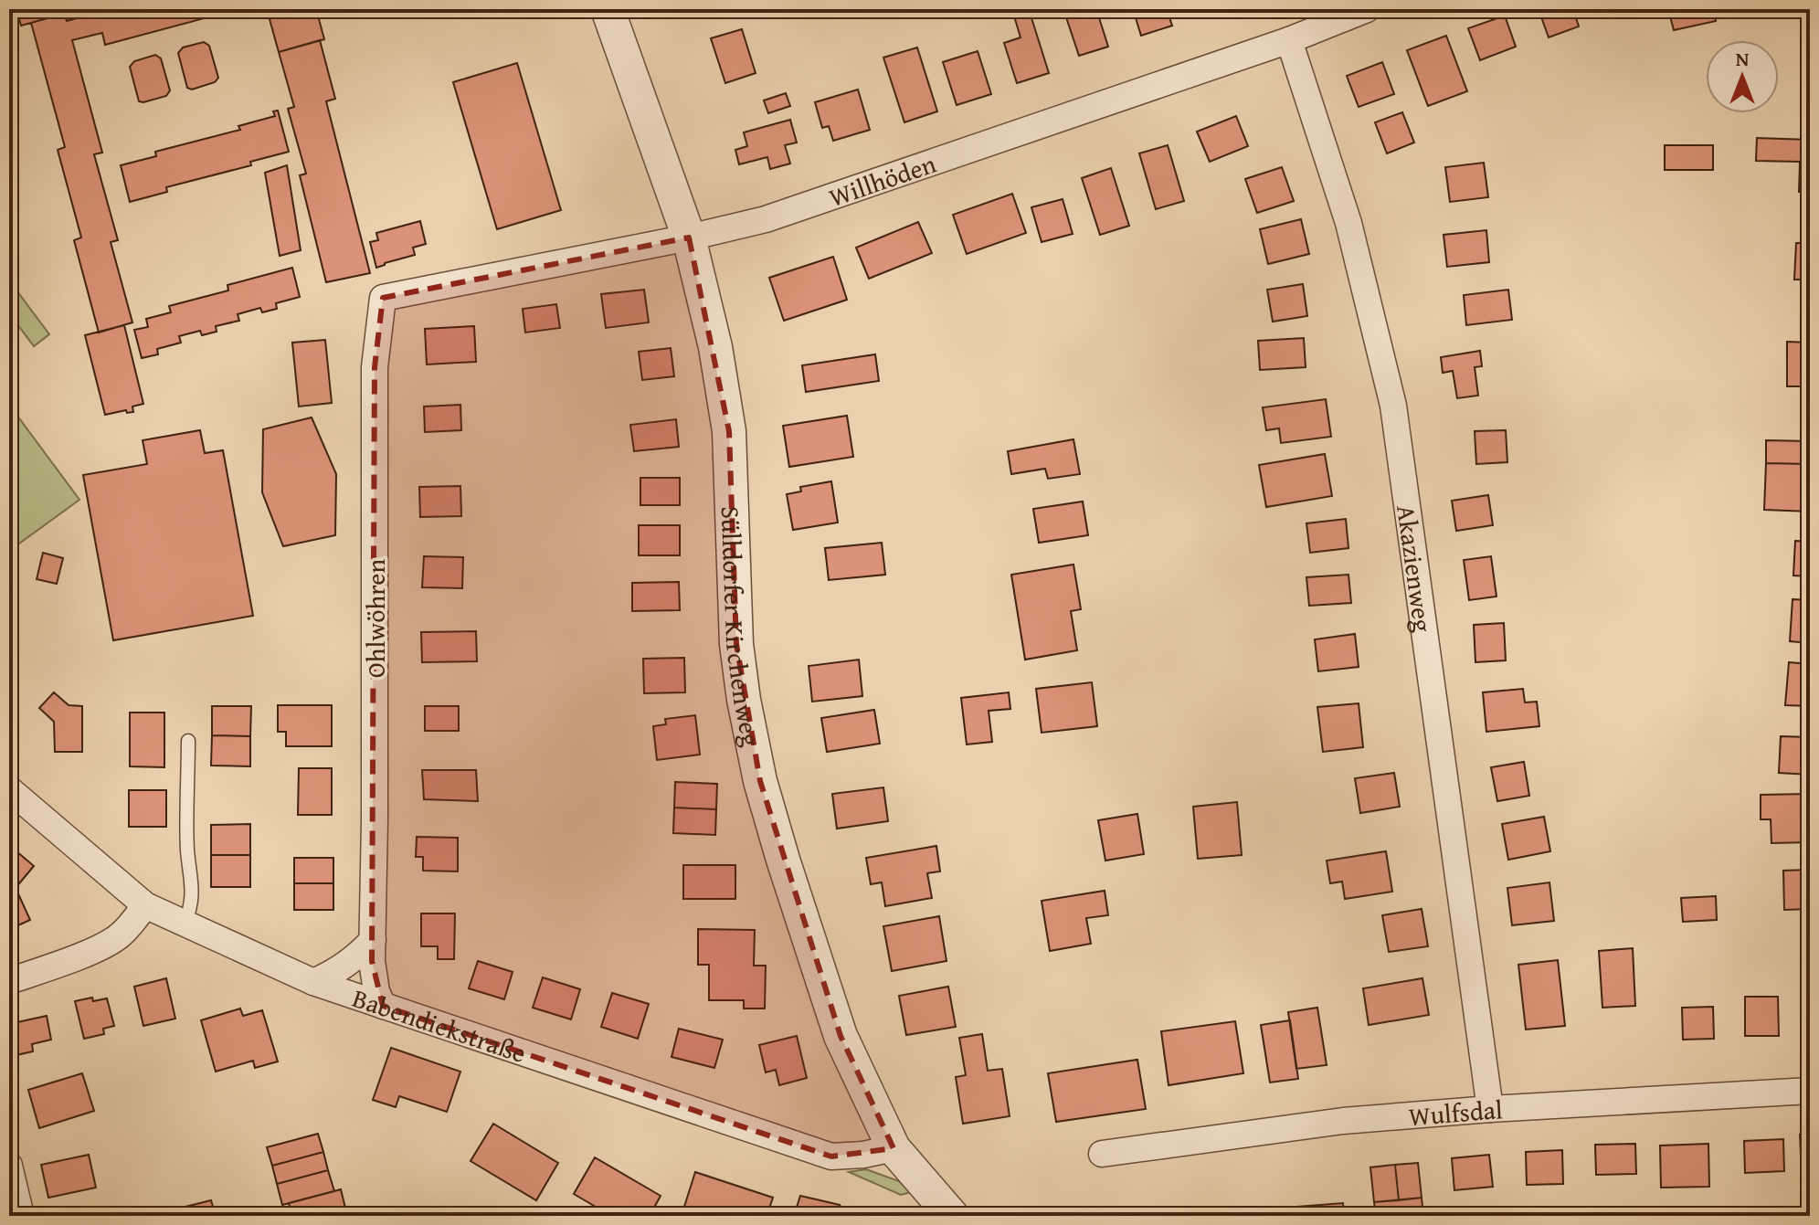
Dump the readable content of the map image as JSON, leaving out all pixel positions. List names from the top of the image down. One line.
{"streets":{"street":["Willhöden","Akazienweg","Ohlwöhren","Sülldorfer Kirchenweg","Babendiekstraße","Wulfsdal"]},"crossings":[["Willhöden","Akazienweg"],["Willhöden","Ohlwöhren"],["Willhöden","Sülldorfer Kirchenweg"],["Akazienweg","Wulfsdal"],["Ohlwöhren","Babendiekstraße"],["Sülldorfer Kirchenweg","Babendiekstraße"]],"north":"top"}
